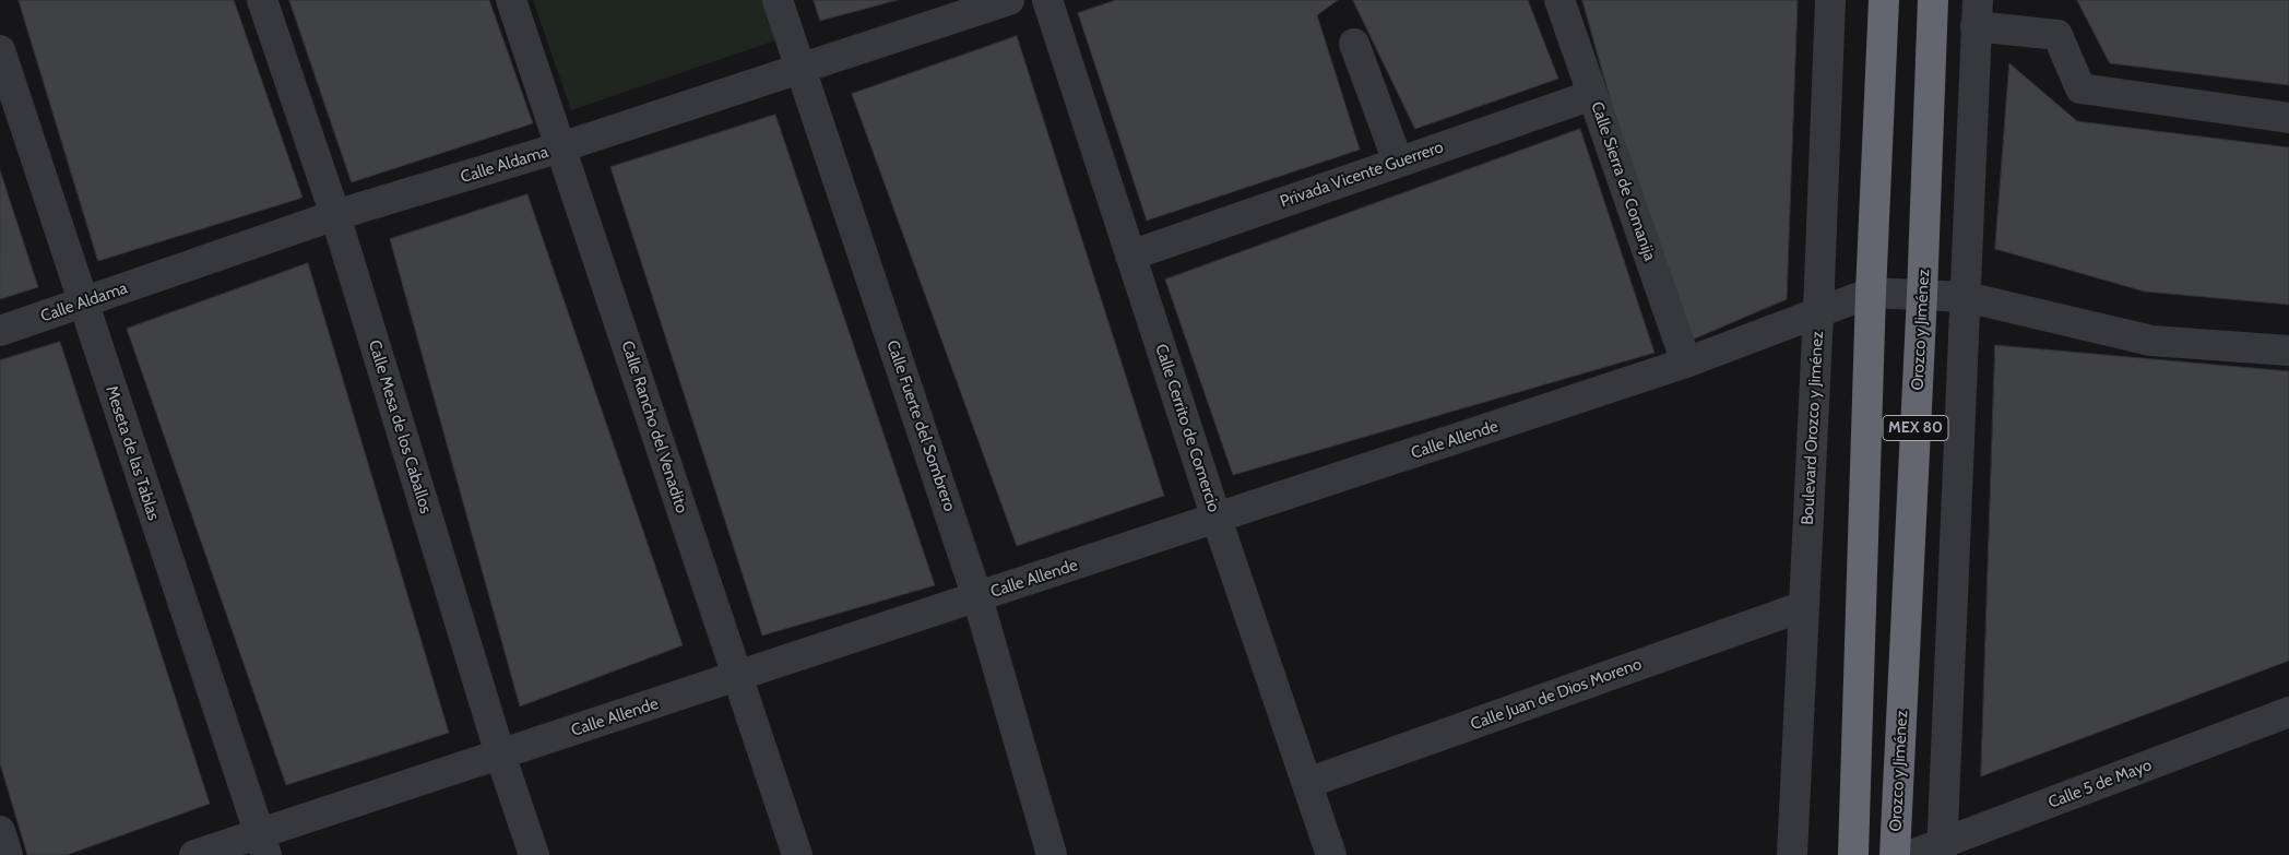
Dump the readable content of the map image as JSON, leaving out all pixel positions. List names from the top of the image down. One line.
{"streets":{"highway":["Orozco y Jiménez","MEX 80"],"street":["Calle Aldama","Privada Vicente Guerrero","Calle Sierra de Comanija","Calle Fuerte del Sombrero","Calle Mesa de los Caballos","Calle Rancho del Venadito","Calle Cerrito de Comercio","Boulevard Orozco y Jiménez","Calle Allende","Meseta de las Tablas","Calle Juan de Dios Moreno","Calle 5 de Mayo"]},"crossings":[["Calle Aldama","Calle Fuerte del Sombrero"],["Calle Aldama","Calle Mesa de los Caballos"],["Calle Aldama","Calle Rancho del Venadito"],["Calle Aldama","Meseta de las Tablas"],["Privada Vicente Guerrero","Calle Sierra de Comanija"],["Privada Vicente Guerrero","Calle Cerrito de Comercio"],["Calle Sierra de Comanija","Calle Allende"],["Calle Fuerte del Sombrero","Calle Allende"],["Calle Mesa de los Caballos","Calle Allende"],["Calle Rancho del Venadito","Calle Allende"],["Calle Cerrito de Comercio","Calle Allende"],["Calle Cerrito de Comercio","Calle Juan de Dios Moreno"],["Boulevard Orozco y Jiménez","Calle Allende"],["Boulevard Orozco y Jiménez","Calle Juan de Dios Moreno"],["MEX 80","Calle Allende"],["Calle Allende","Meseta de las Tablas"]]}
